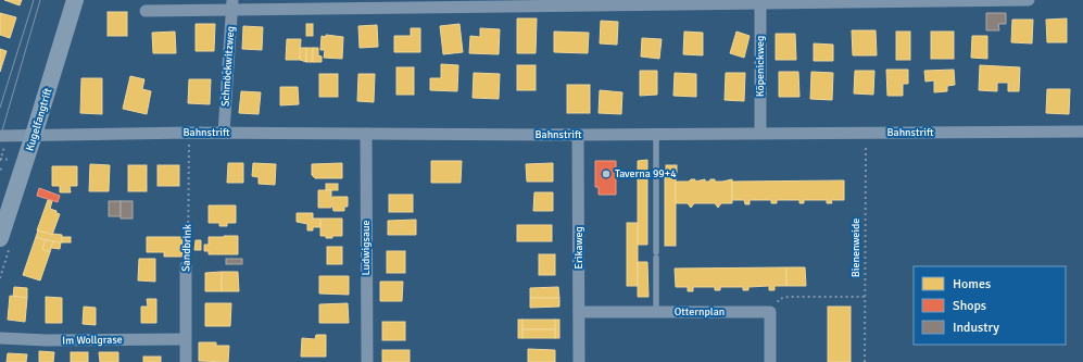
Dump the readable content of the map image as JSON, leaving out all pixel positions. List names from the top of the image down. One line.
{"streets":{"street":["Schmöckwitzweg","Köpenickweg","Kugelfangtrift","Bahnstrift","Sandbrink","Ludwigsaue","Erikaweg","Otternplan","Im Wollgrase"],"path":["Bienenweide"]},"crossings":[["Schmöckwitzweg","Bahnstrift"],["Köpenickweg","Bahnstrift"],["Kugelfangtrift","Bahnstrift"],["Bahnstrift","Sandbrink"],["Bahnstrift","Ludwigsaue"],["Bahnstrift","Erikaweg"],["Bahnstrift","Bienenweide"],["Sandbrink","Im Wollgrase"],["Erikaweg","Otternplan"]],"places":["Taverna 99+4"],"legend":["Homes","Shops","Industry"]}
